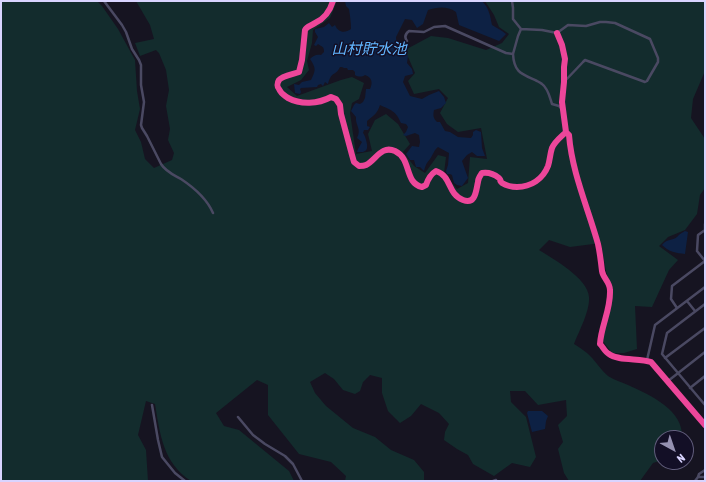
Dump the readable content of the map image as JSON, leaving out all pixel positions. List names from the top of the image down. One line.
{"water":["山村貯水池"],"north":"bottom right"}
